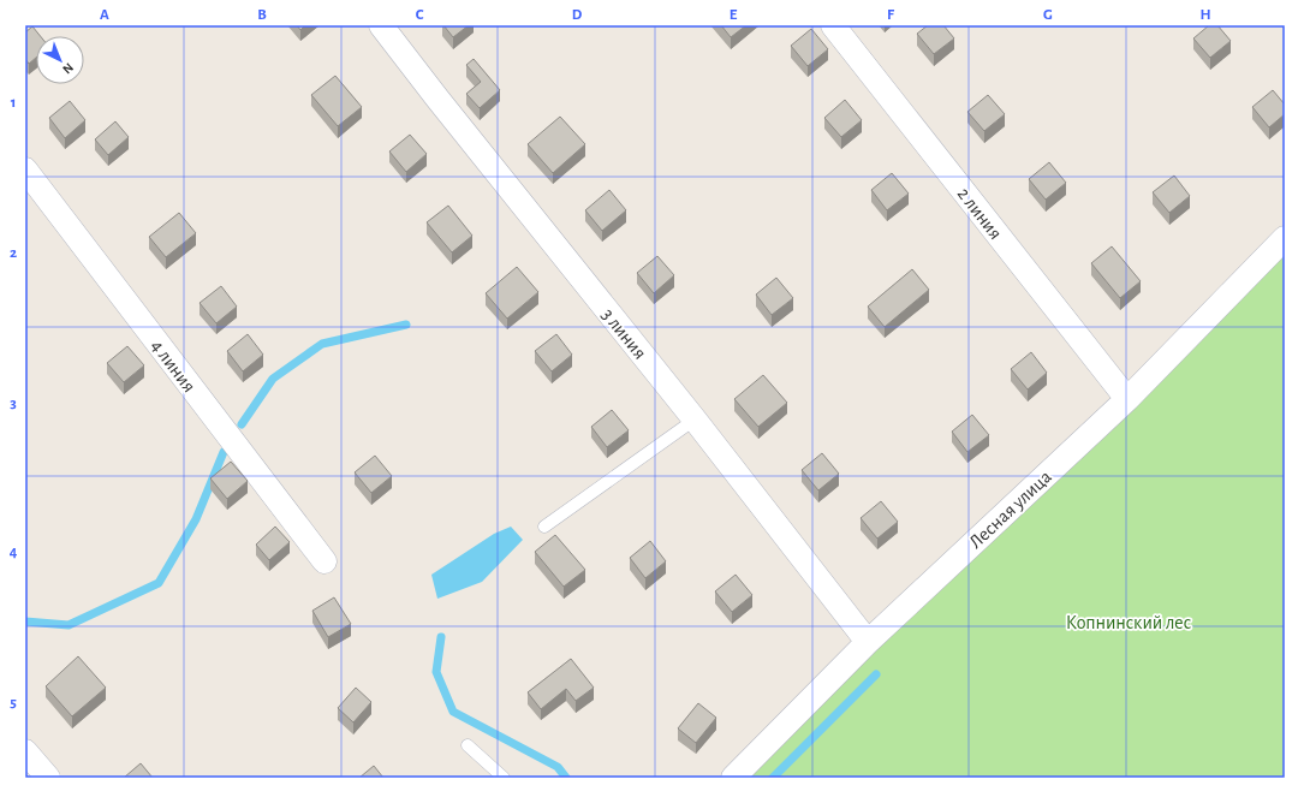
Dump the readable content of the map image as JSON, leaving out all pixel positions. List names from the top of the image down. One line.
{"streets":{"street":["2 линия","3 линия","4 линия","Лесная улица"]},"crossings":[["2 линия","Лесная улица"],["3 линия","Лесная улица"]],"parks":["Копнинский лес"],"north":"bottom right","grid":{"columns":["A","B","C","D","E","F","G","H"],"rows":["1","2","3","4","5"]}}
